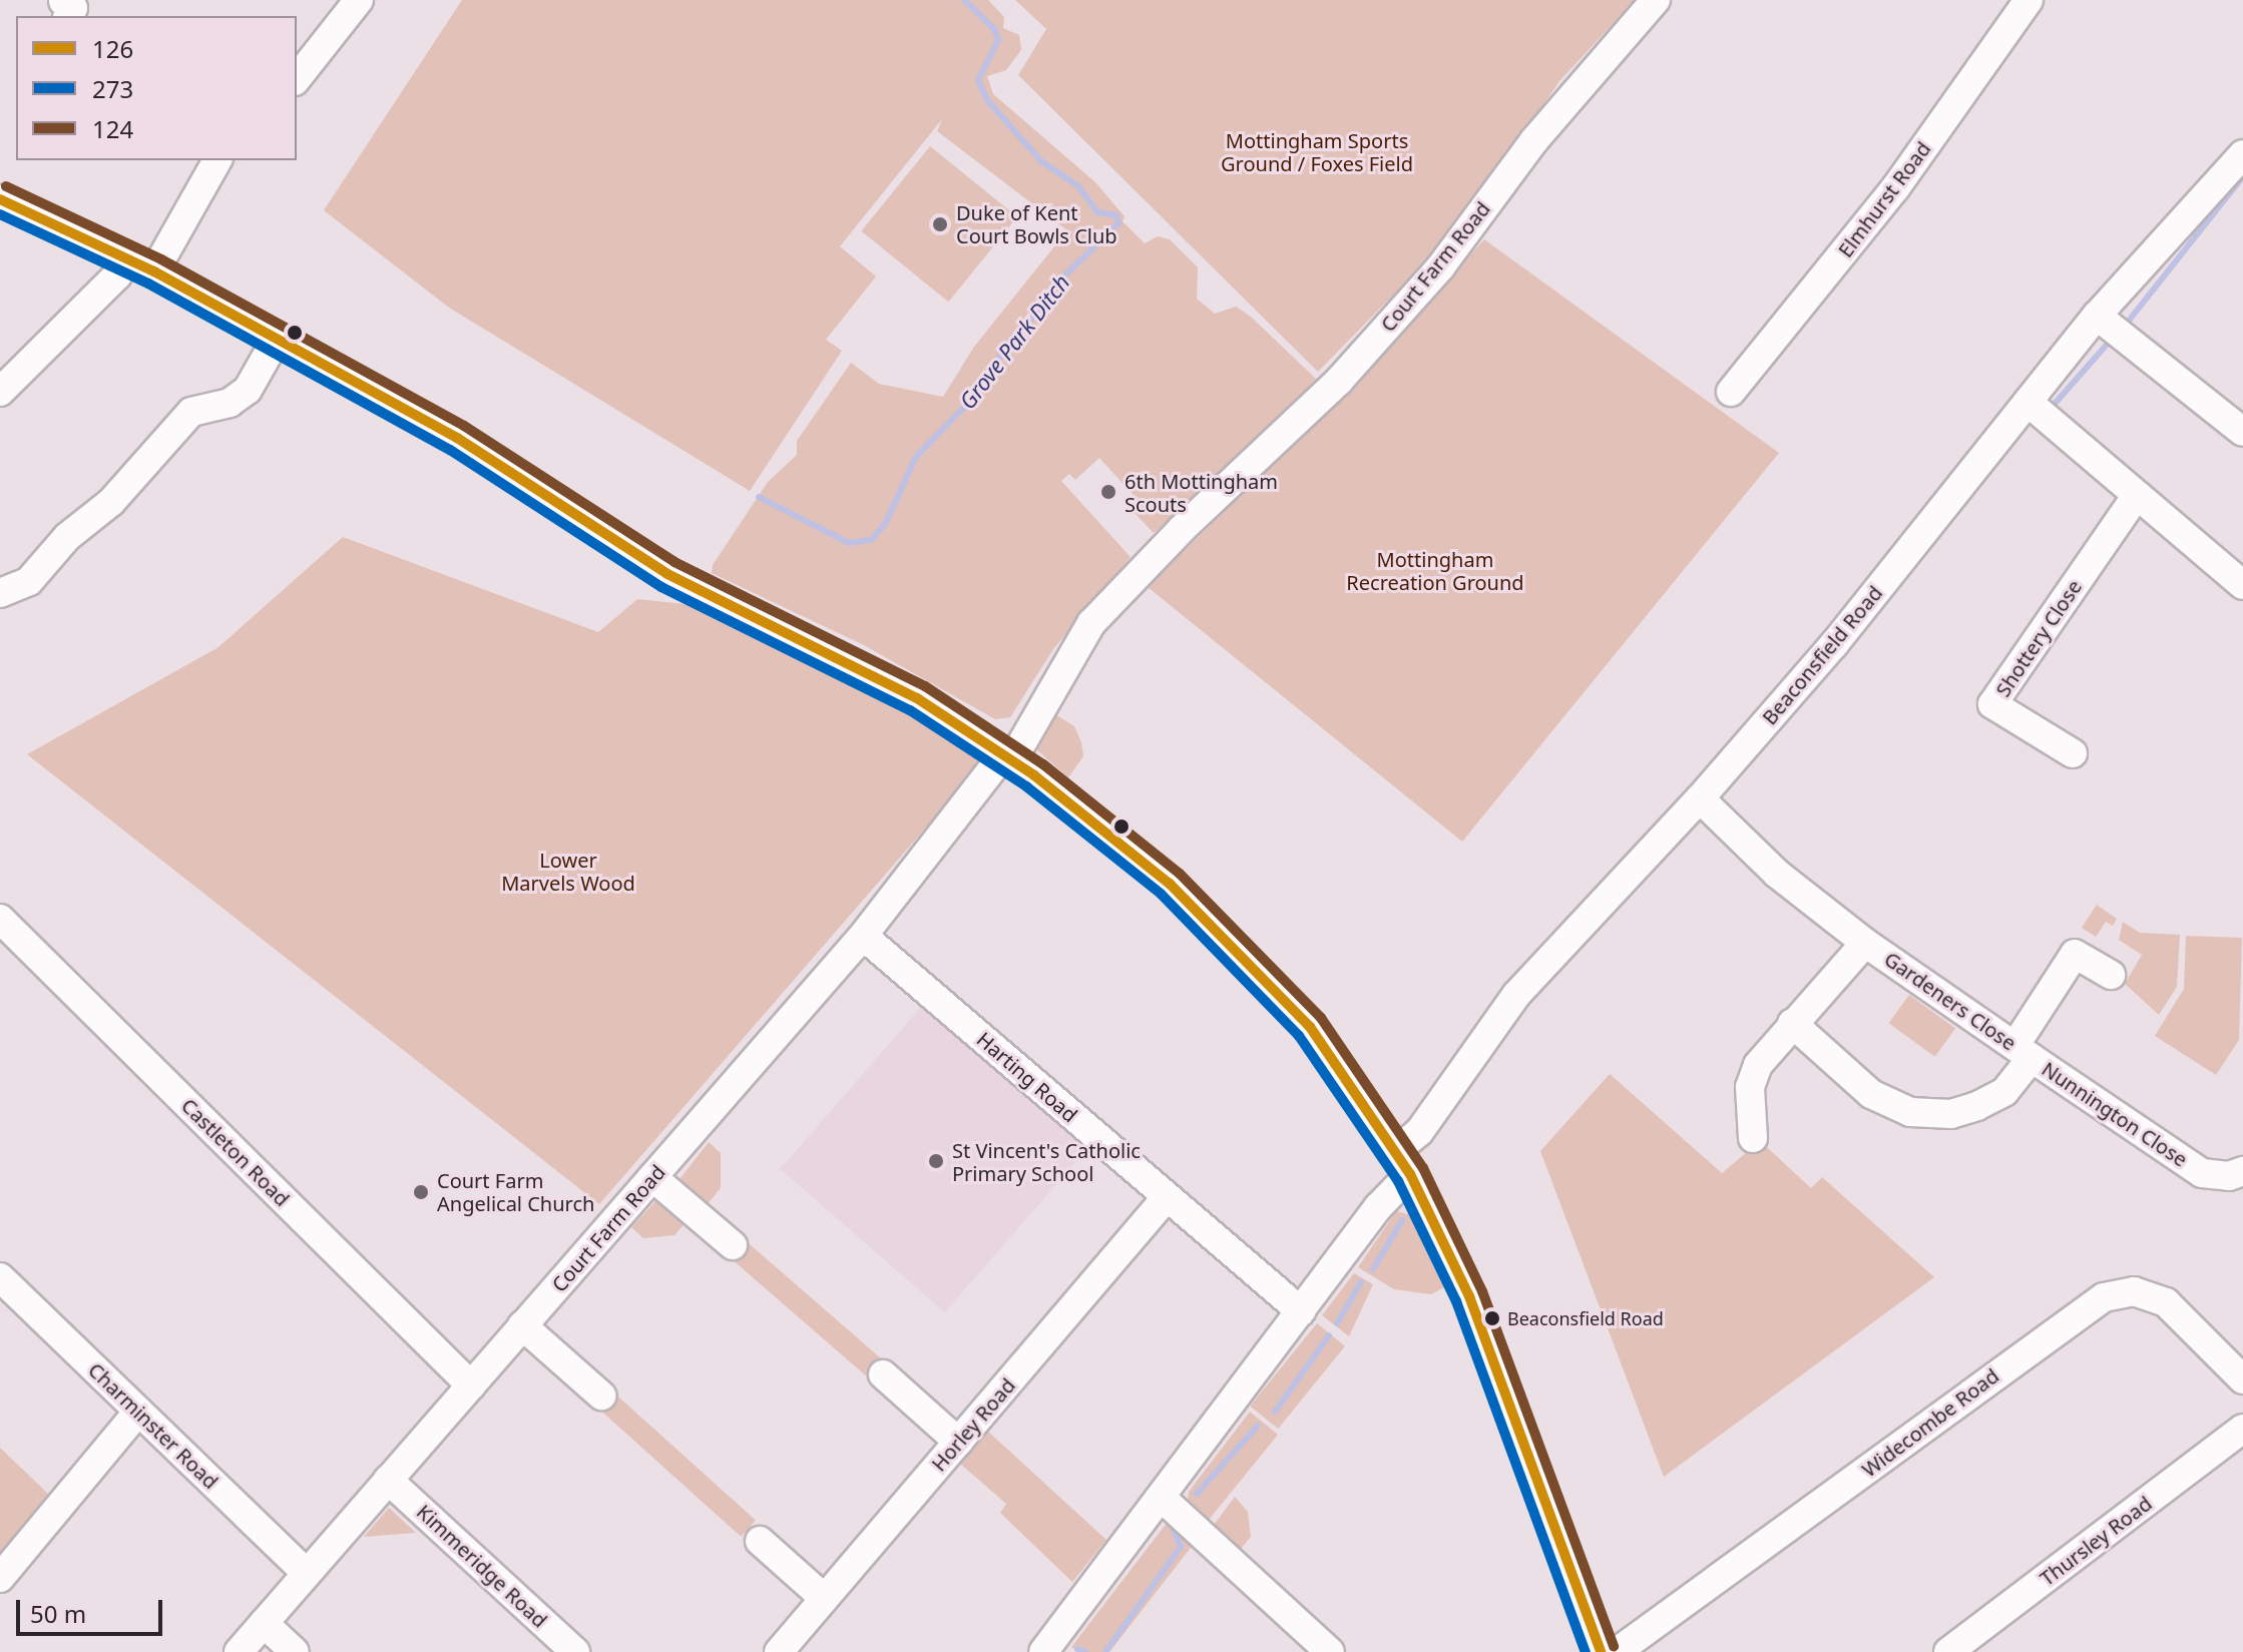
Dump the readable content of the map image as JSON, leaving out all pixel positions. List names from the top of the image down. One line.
{"streets":{"street":["Elmhurst Road","Court Farm Road","Shottery Close","Beaconsfield Road","Gardeners Close","Harting Road","Nunnington Close","Castleton Road","Widecombe Road","Horley Road","Charminster Road","Thursley Road","Kimmeridge Road"]},"crossings":[["Court Farm Road","Harting Road"],["Court Farm Road","Castleton Road"],["Court Farm Road","Charminster Road"],["Court Farm Road","Kimmeridge Road"],["Beaconsfield Road","Gardeners Close"],["Beaconsfield Road","Harting Road"],["Gardeners Close","Nunnington Close"],["Harting Road","Horley Road"]],"water":["Grove Park Ditch"],"parks":["Mottingham Sports Ground / Foxes Field","Mottingham Recreation Ground","Lower Marvels Wood"],"places":["Duke of Kent Court Bowls Club","6th Mottingham Scouts","St Vincent's Catholic Primary School","Court Farm Angelical Church","Beaconsfield Road"],"lines":["transit line 124","transit line 126","transit line 273"],"legend":["126","273","124"],"scale_bar":"50 m"}
